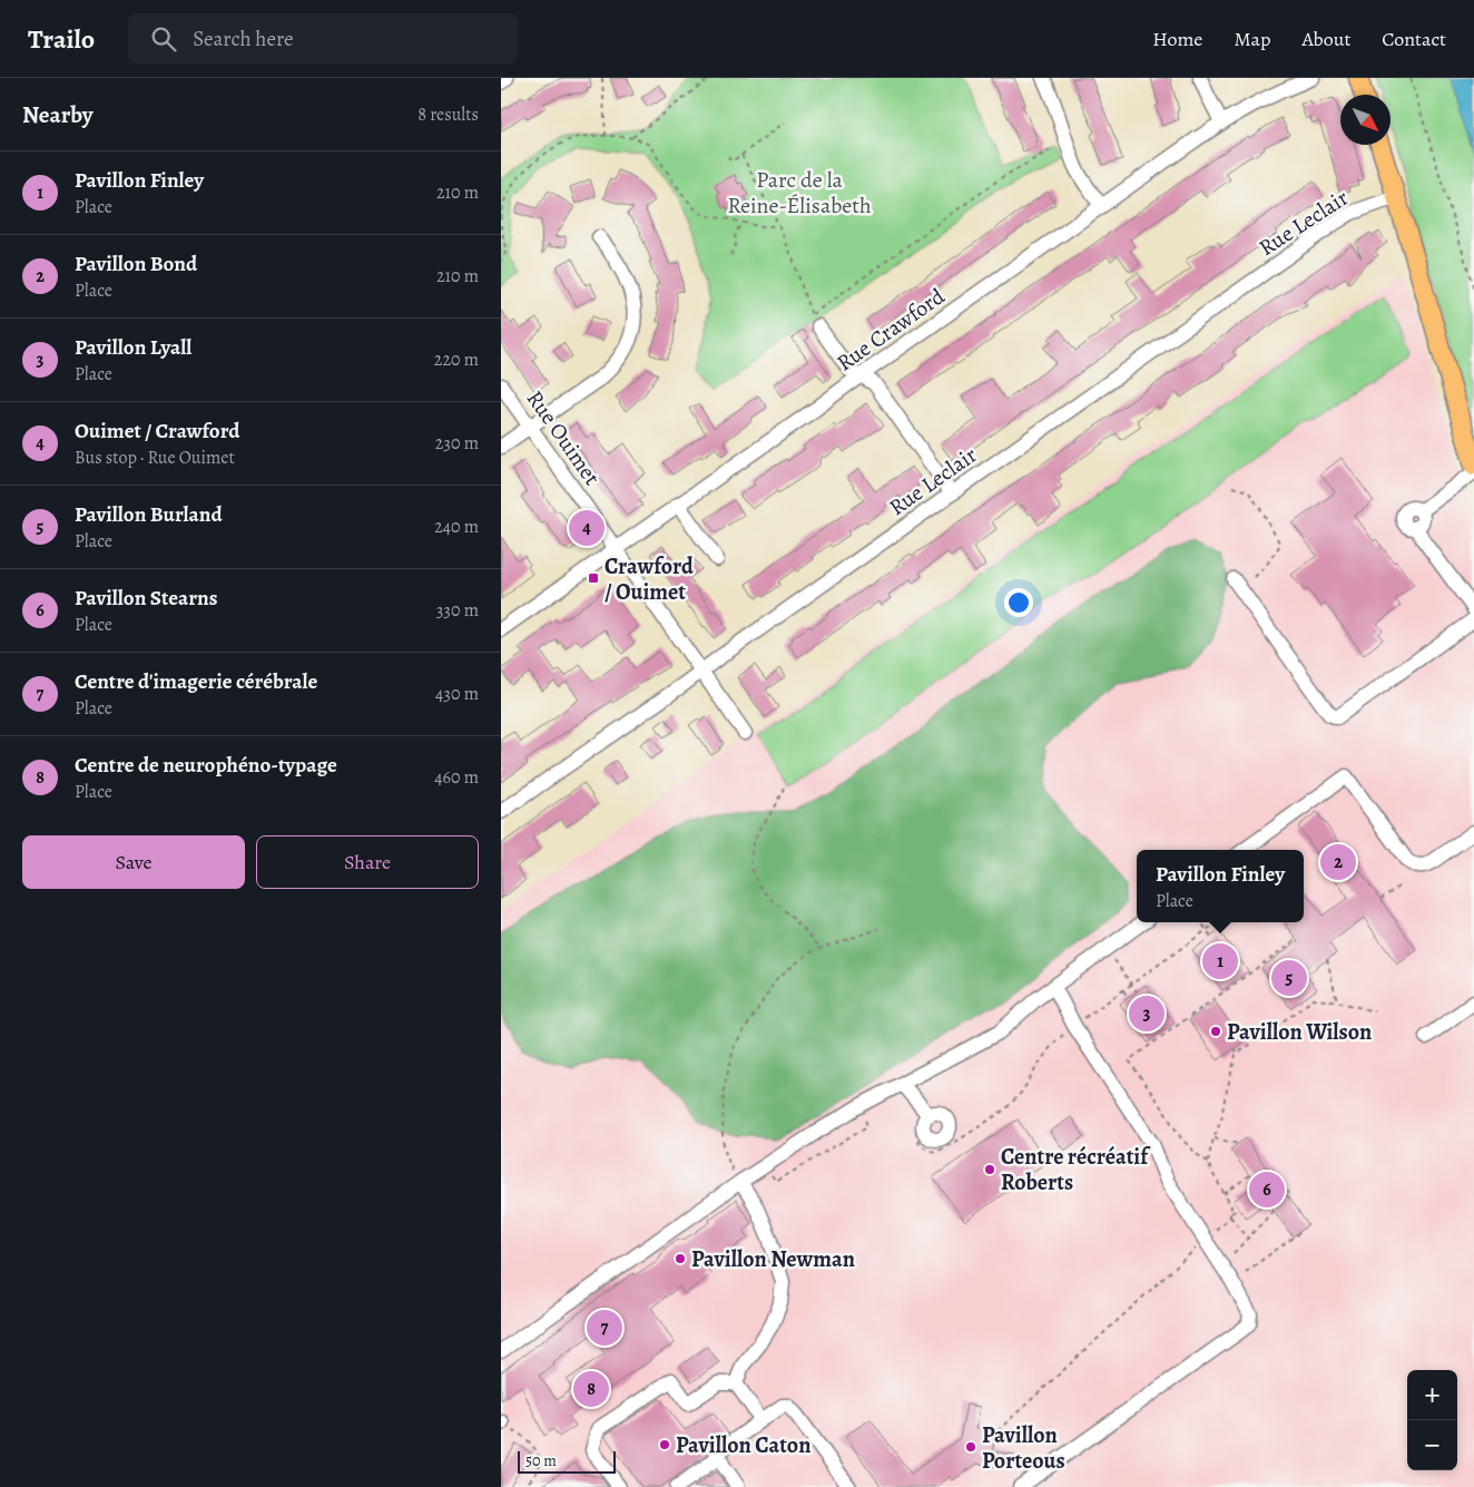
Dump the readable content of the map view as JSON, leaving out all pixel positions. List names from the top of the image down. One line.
{"streets":{"street":["Rue Leclair","Rue Crawford","Rue Ouimet"]},"crossings":[["Rue Leclair","Rue Ouimet"],["Rue Crawford","Rue Ouimet"]],"parks":["Parc de la Reine-Élisabeth"],"places":{"transit":["Crawford / Ouimet"],"other":["Pavillon Wilson","Centre récréatif Roberts","Pavillon Newman","Pavillon Caton","Pavillon Porteous"]},"scale_bar":"50 m","north":"bottom right","page":{"header":"Trailo","search":"Search here","nav":["Home","Map","About","Contact"],"heading":["Nearby","8 results"],"list":[{"mark":"1","name":"Pavillon Finley","note":"Place","value":"210 m"},{"mark":"2","name":"Pavillon Bond","note":"Place","value":"210 m"},{"mark":"3","name":"Pavillon Lyall","note":"Place","value":"220 m"},{"mark":"4","name":"Ouimet / Crawford","note":"Bus stop · Rue Ouimet","value":"230 m"},{"mark":"5","name":"Pavillon Burland","note":"Place","value":"240 m"},{"mark":"6","name":"Pavillon Stearns","note":"Place","value":"330 m"},{"mark":"7","name":"Centre d'imagerie cérébrale","note":"Place","value":"430 m"},{"mark":"8","name":"Centre de neurophéno-typage","note":"Place","value":"460 m"}],"pins":["4","2","1","5","3","6","7","8"],"buttons":["Save","Share"],"popup":["Pavillon Finley","Place"],"map_buttons":["+","−"],"scale":"50 m"}}
